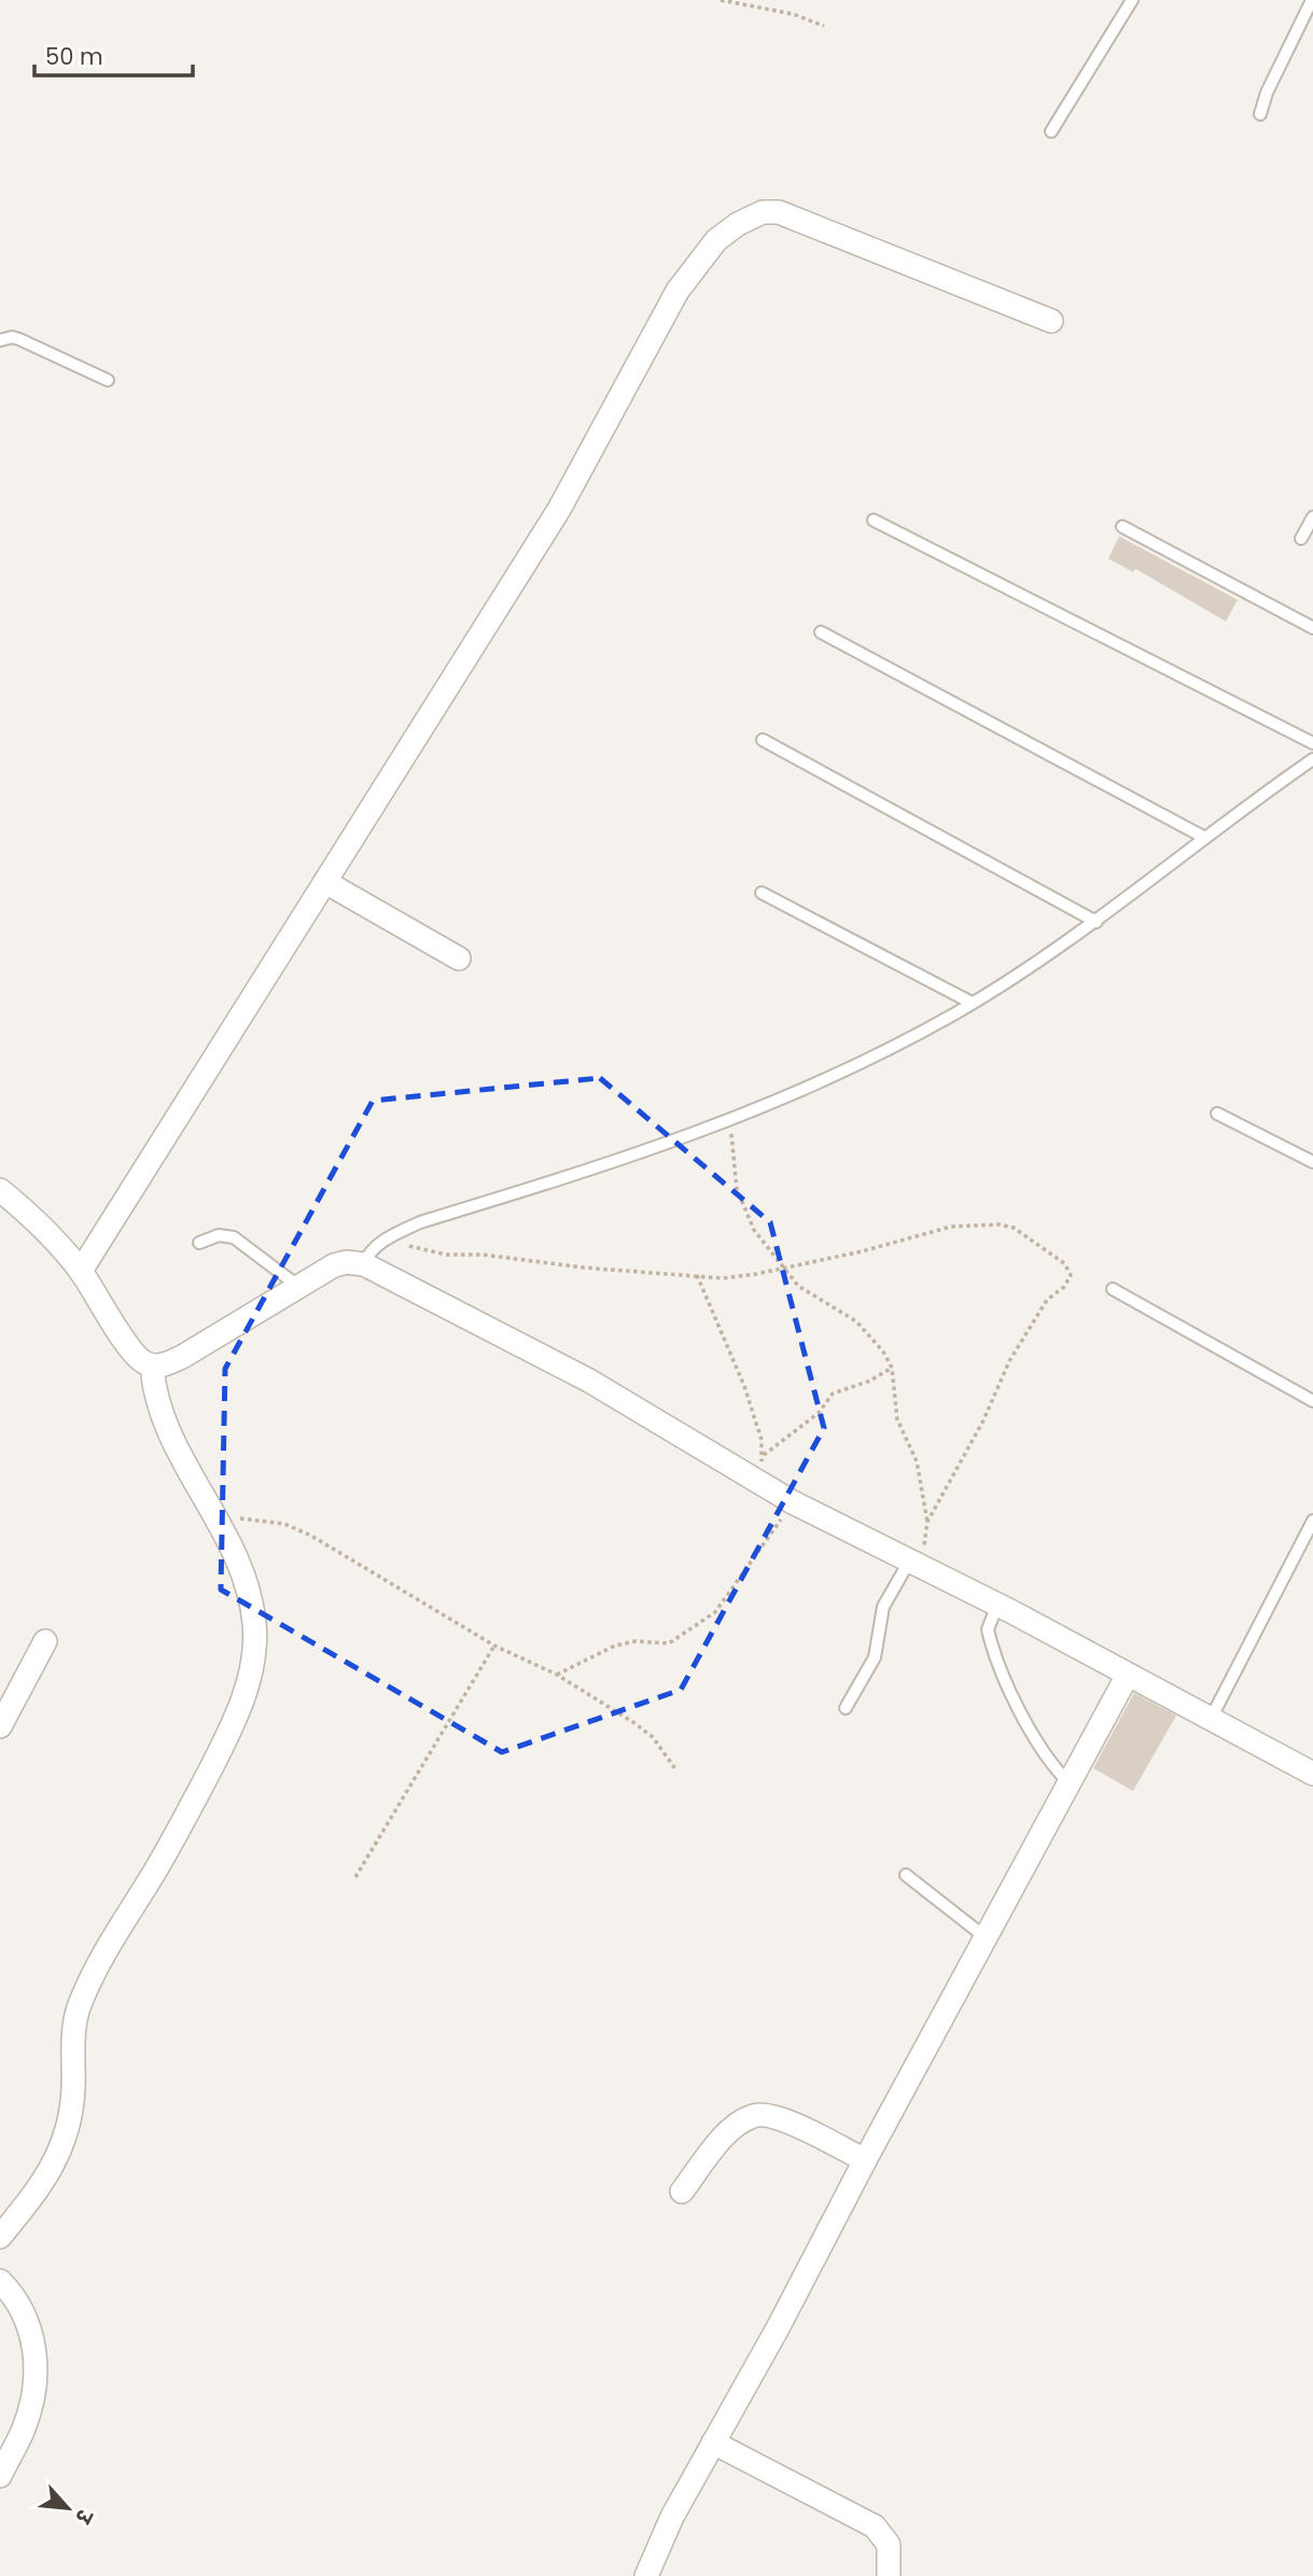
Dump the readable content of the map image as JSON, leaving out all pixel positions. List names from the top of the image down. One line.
{"scale_bar":"50 m","north":"bottom right"}
